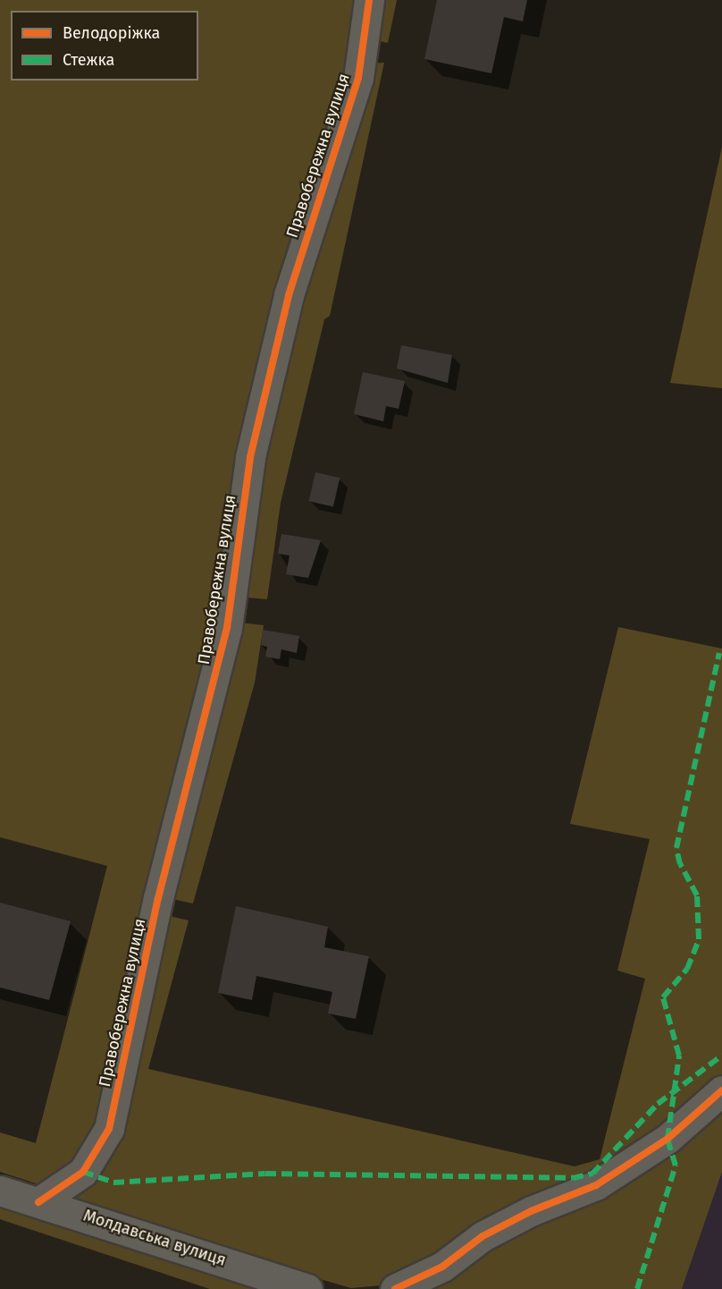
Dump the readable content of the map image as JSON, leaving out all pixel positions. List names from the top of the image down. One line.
{"streets":{"street":["Правобережна вулиця","Молдавська вулиця"]},"crossings":[["Правобережна вулиця","Молдавська вулиця"]],"legend":["Велодоріжка","Стежка"]}
